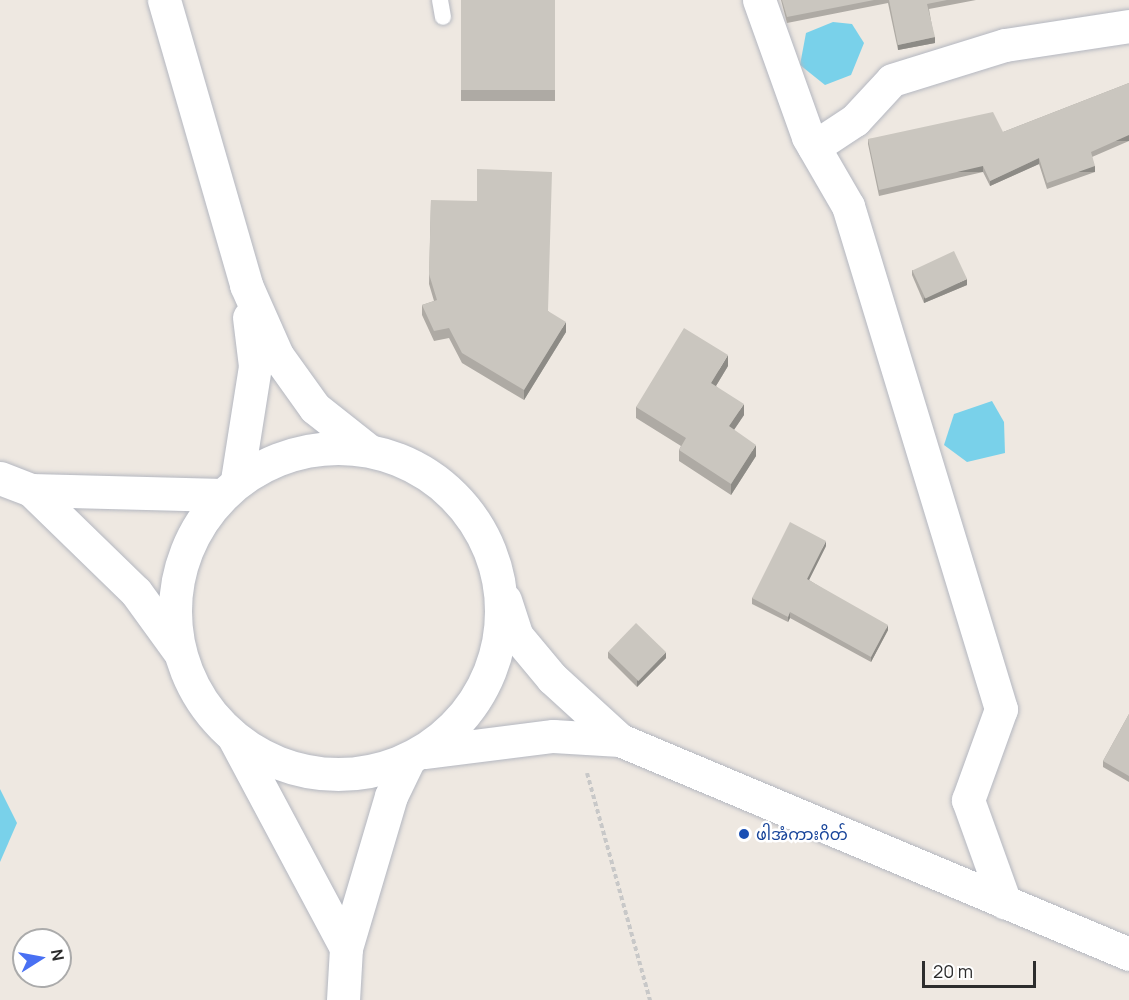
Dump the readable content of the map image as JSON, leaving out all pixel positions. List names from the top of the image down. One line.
{"places":["ဖါအံကားဂိတ်"],"scale_bar":"20 m","north":"right"}
